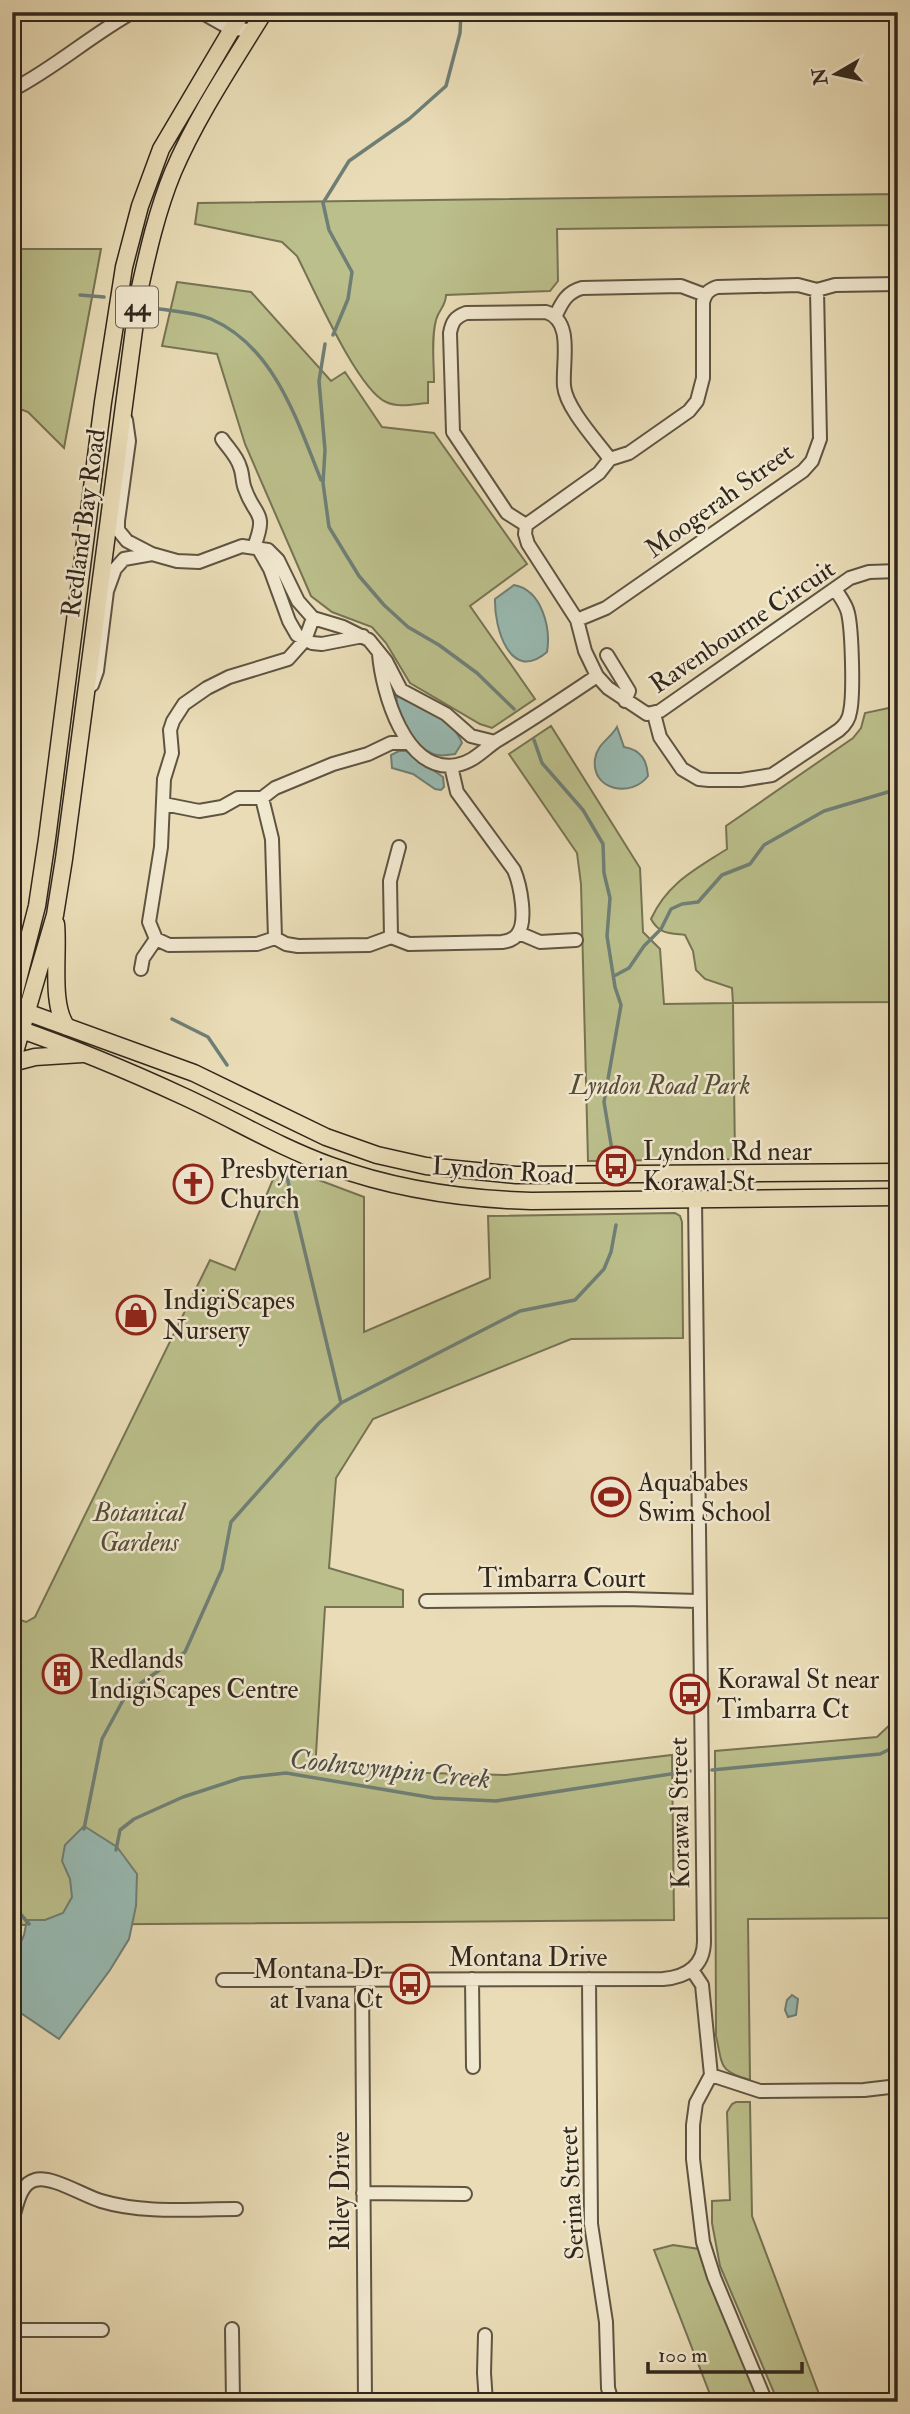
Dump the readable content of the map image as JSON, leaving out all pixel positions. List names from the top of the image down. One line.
{"streets":{"main road":["44","Redland Bay Road","Lyndon Road"],"street":["Moogerah Street","Ravenbourne Circuit","Timbarra Court","Korawal Street","Montana Drive","Riley Drive","Serina Street"]},"crossings":[["Moogerah Street","Ravenbourne Circuit"],["Redland Bay Road","Lyndon Road"],["Lyndon Road","Korawal Street"],["Timbarra Court","Korawal Street"],["Korawal Street","Montana Drive"],["Montana Drive","Riley Drive"],["Montana Drive","Serina Street"]],"water":["Coolnwynpin Creek"],"parks":["Lyndon Road Park","Botanical Gardens"],"places":{"bus stop":["Lyndon Rd near Korawal St","Korawal St near Timbarra Ct","Montana Dr at Ivana Ct"],"church":["Presbyterian Church"],"shop":["IndigiScapes Nursery"],"sports":["Aquababes Swim School"],"building":["Redlands IndigiScapes Centre"]},"scale_bar":"100 m","north":"left"}
